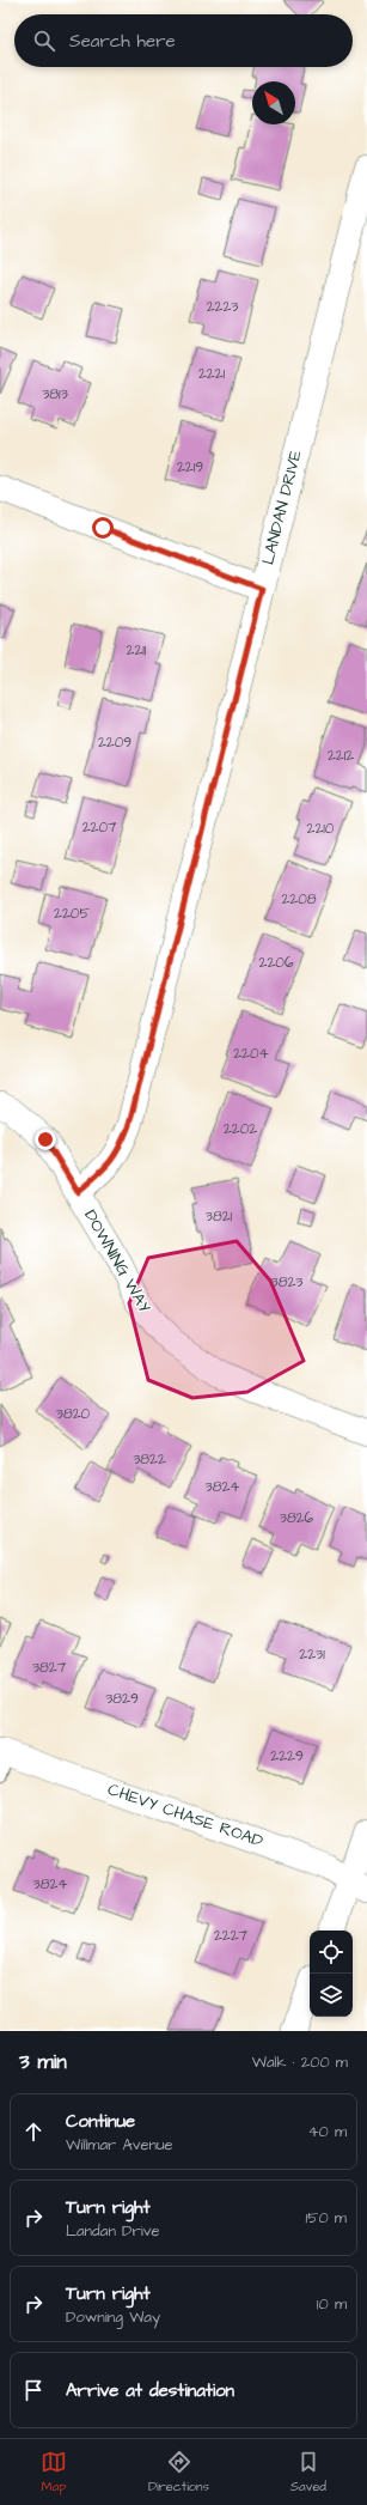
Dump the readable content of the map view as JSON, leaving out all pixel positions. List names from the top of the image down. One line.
{"streets":{"street":["LANDAN DRIVE","DOWNING WAY","CHEVY CHASE ROAD"]},"crossings":[["LANDAN DRIVE","DOWNING WAY"]],"house_numbers":["2223","2221","3813","2219","2211","2209","2212","2207","2210","2208","2205","2206","2204","2202","3821","3823","3820","3822","3824","3826","2231","3827","3829","2229","3824","2227"],"north":"top left","page":{"search":"Search here","heading":["3 min","Walk · 200 m"],"list":[["Continue","Willmar Avenue","40 m"],["Turn right","Landan Drive","150 m"],["Turn right","Downing Way","10 m"],"Arrive at destination"],"nav":["Map","Directions","Saved"]}}
